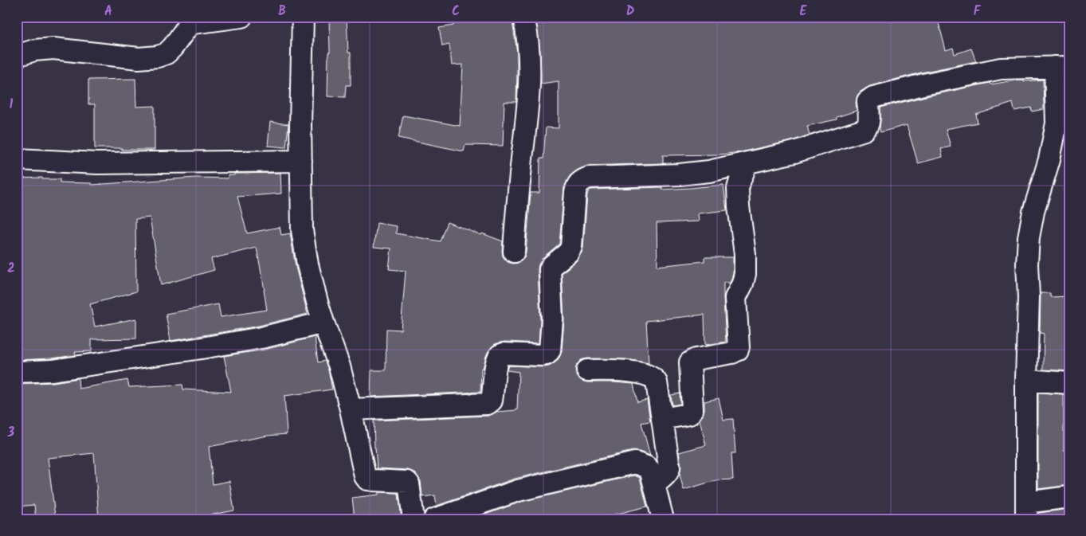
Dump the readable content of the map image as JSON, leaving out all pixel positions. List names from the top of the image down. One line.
{"grid":{"columns":["A","B","C","D","E","F"],"rows":["1","2","3"]}}
